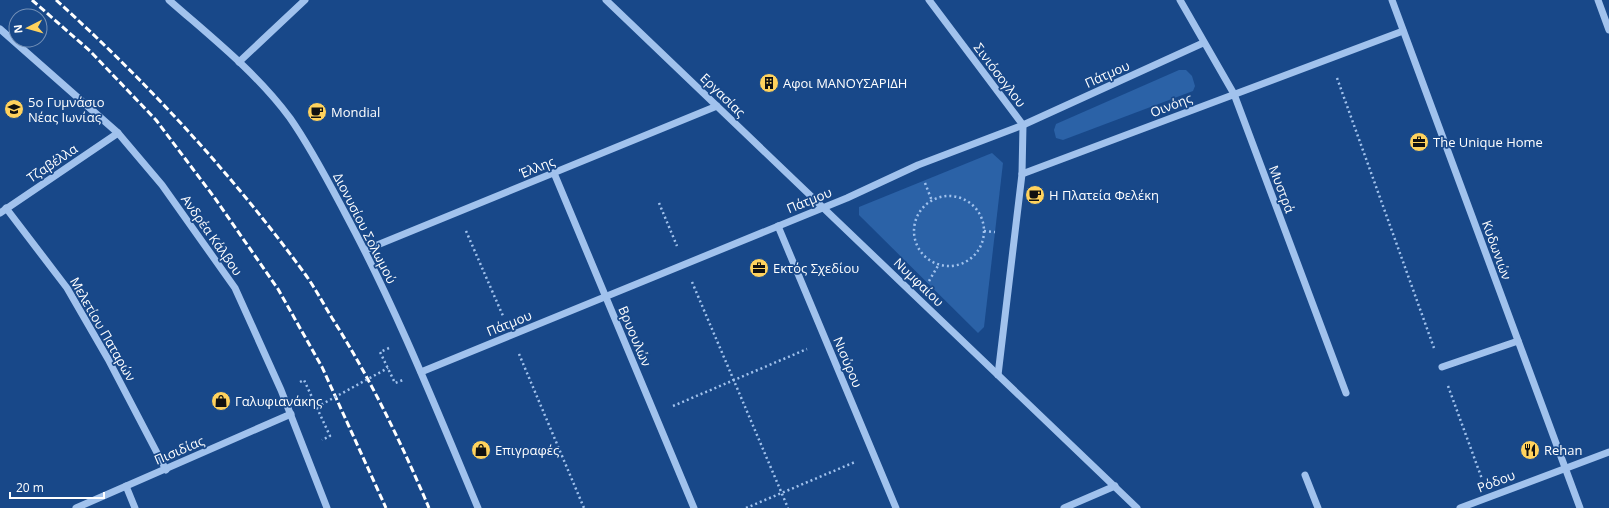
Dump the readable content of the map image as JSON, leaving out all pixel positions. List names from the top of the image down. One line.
{"streets":{"street":["Πάτμου","Σινιόσογλου","Εργασίας","Οινόης","Τζαβέλλα","Έλλης","Μυστρά","Διονυσίου Σολωμού","Ανδρέα Κάλβου","Κυδωνιών","Νυμφαίου","Μελετίου Παταρών","Βρυουλών","Νισύρου","Πισιδίας","Ρόδου"]},"crossings":[["Πάτμου","Σινιόσογλου"],["Πάτμου","Εργασίας"],["Πάτμου","Μυστρά"],["Πάτμου","Διονυσίου Σολωμού"],["Πάτμου","Νυμφαίου"],["Πάτμου","Βρυουλών"],["Πάτμου","Νισύρου"],["Σινιόσογλου","Οινόης"],["Εργασίας","Έλλης"],["Εργασίας","Νυμφαίου"],["Οινόης","Μυστρά"],["Οινόης","Κυδωνιών"],["Τζαβέλλα","Ανδρέα Κάλβου"],["Τζαβέλλα","Μελετίου Παταρών"],["Έλλης","Διονυσίου Σολωμού"],["Έλλης","Βρυουλών"],["Ανδρέα Κάλβου","Πισιδίας"],["Κυδωνιών","Ρόδου"],["Μελετίου Παταρών","Πισιδίας"]],"places":{"building":["Αφοι ΜΑΝΟΥΣΑΡΙΔΗ"],"school or university":["5ο Γυμνάσιο Νέας Ιωνίας"],"cafe":["Mondial","Η Πλατεία Φελέκη"],"office":["The Unique Home","Εκτός Σχεδίου"],"shop":["Γαλυφιανάκης","Επιγραφές"],"restaurant":["Rehan"]},"scale_bar":"20 m","north":"left"}
